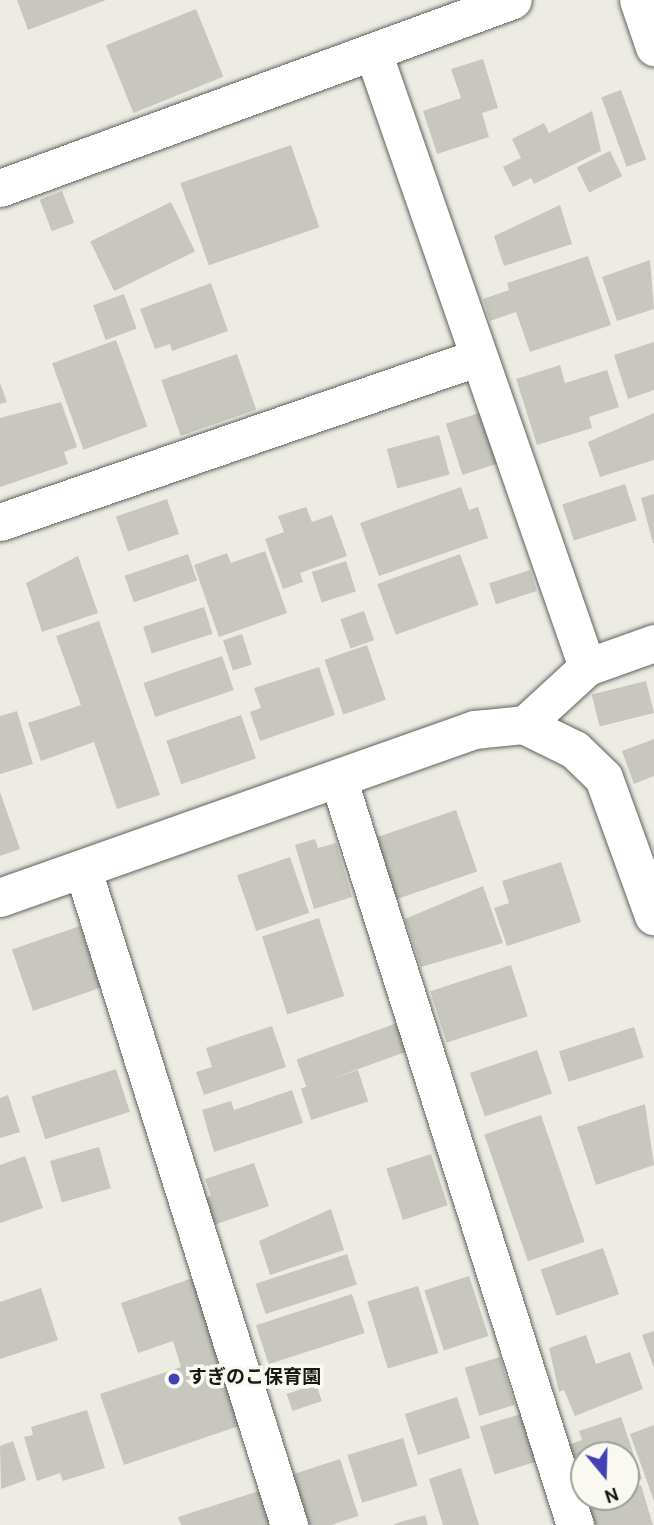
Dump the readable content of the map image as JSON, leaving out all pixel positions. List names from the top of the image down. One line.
{"places":["すぎのこ保育園"],"north":"bottom"}
